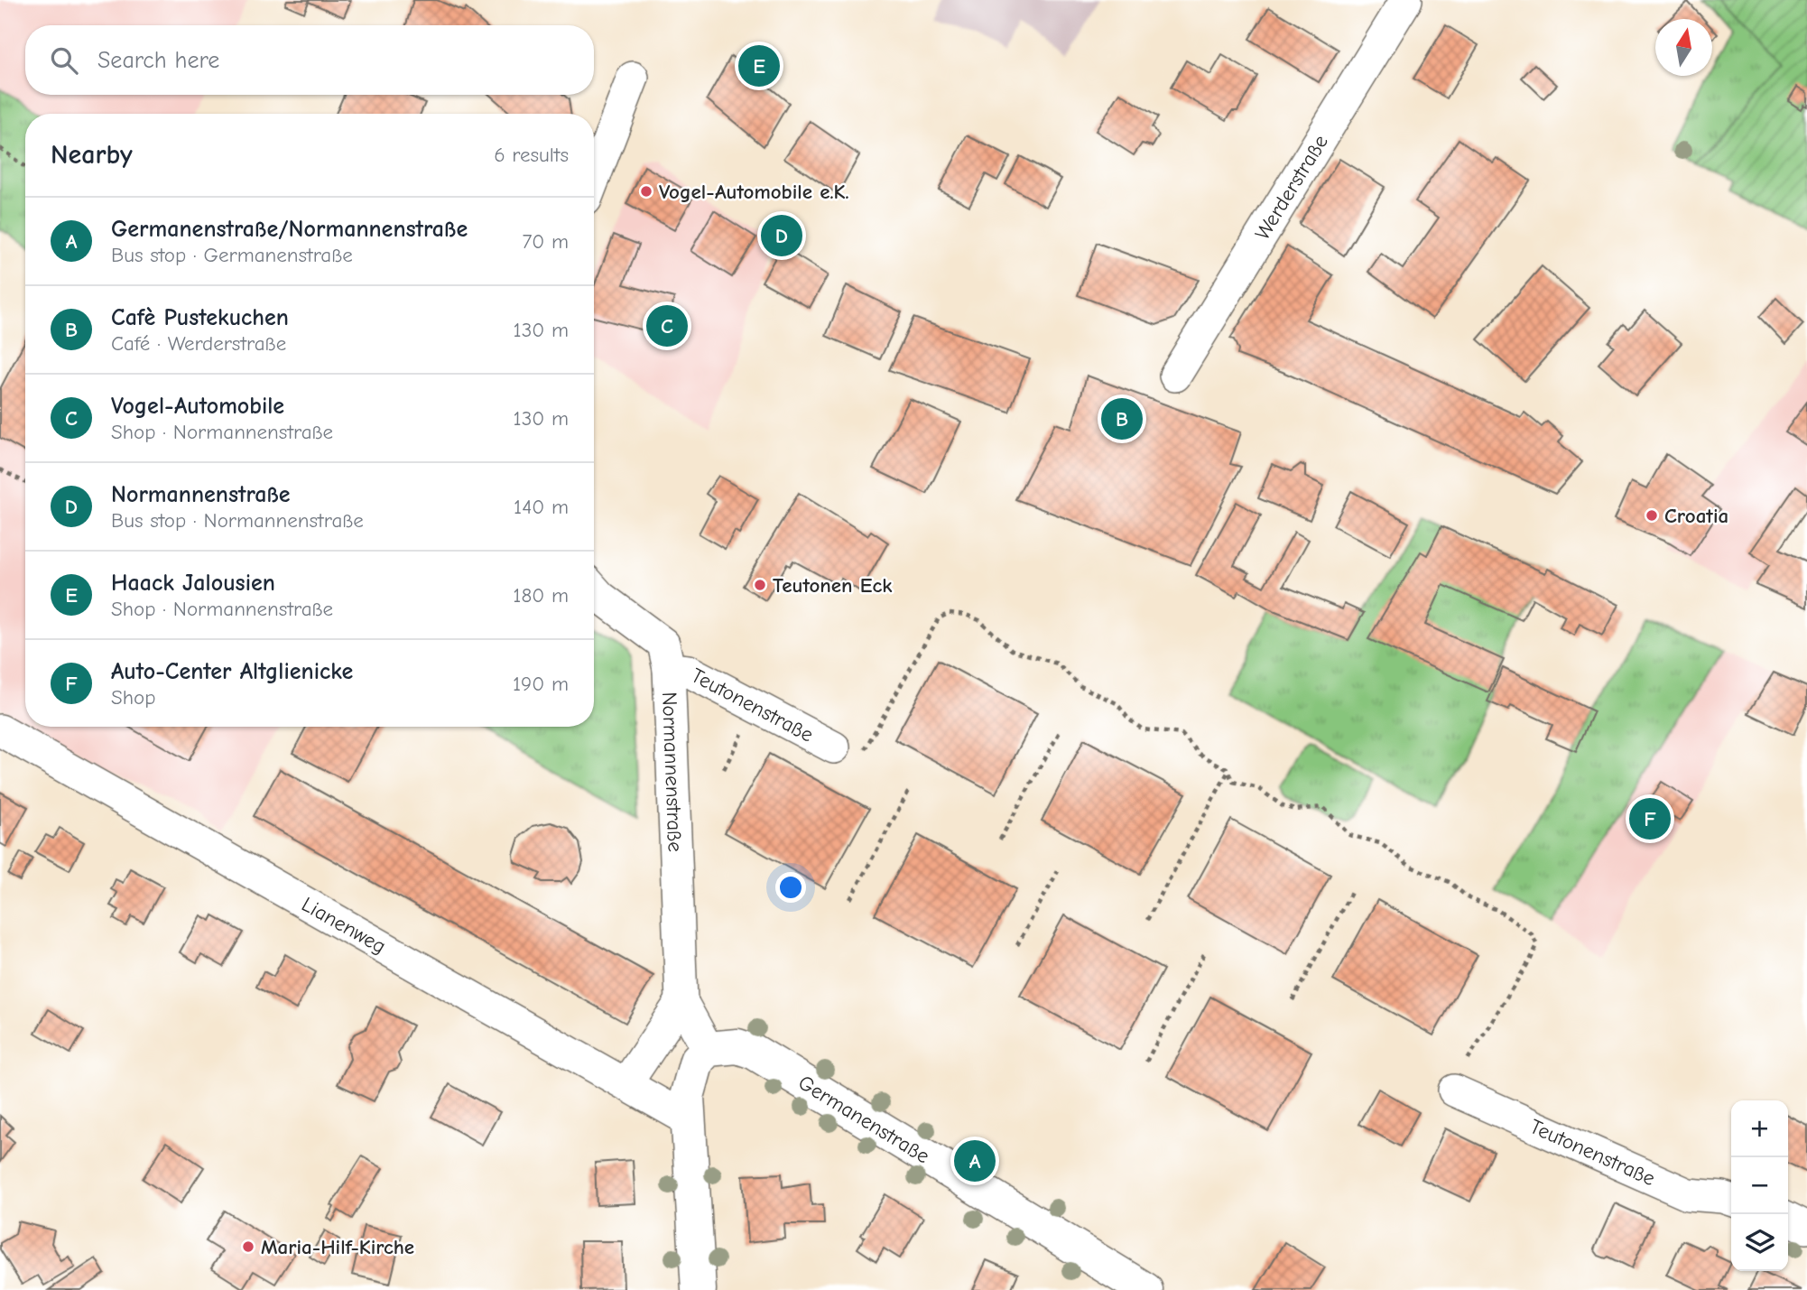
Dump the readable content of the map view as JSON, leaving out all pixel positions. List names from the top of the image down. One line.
{"streets":{"street":["Werderstraße","Teutonenstraße","Normannenstraße","Lianenweg","Germanenstraße"]},"crossings":[["Teutonenstraße","Normannenstraße"],["Normannenstraße","Germanenstraße"]],"places":["Vogel-Automobile e.K.","Croatia","Teutonen Eck","Maria-Hilf-Kirche"],"north":"top","page":{"search":"Search here","pins":["E","D","C","B","F","A"],"heading":["Nearby","6 results"],"list":[{"mark":"A","name":"Germanenstraße/Normannenstraße","note":"Bus stop · Germanenstraße","value":"70 m"},{"mark":"B","name":"Cafè Pustekuchen","note":"Café · Werderstraße","value":"130 m"},{"mark":"C","name":"Vogel-Automobile","note":"Shop · Normannenstraße","value":"130 m"},{"mark":"D","name":"Normannenstraße","note":"Bus stop · Normannenstraße","value":"140 m"},{"mark":"E","name":"Haack Jalousien","note":"Shop · Normannenstraße","value":"180 m"},{"mark":"F","name":"Auto-Center Altglienicke","note":"Shop","value":"190 m"}],"map_buttons":["+","−"]}}
